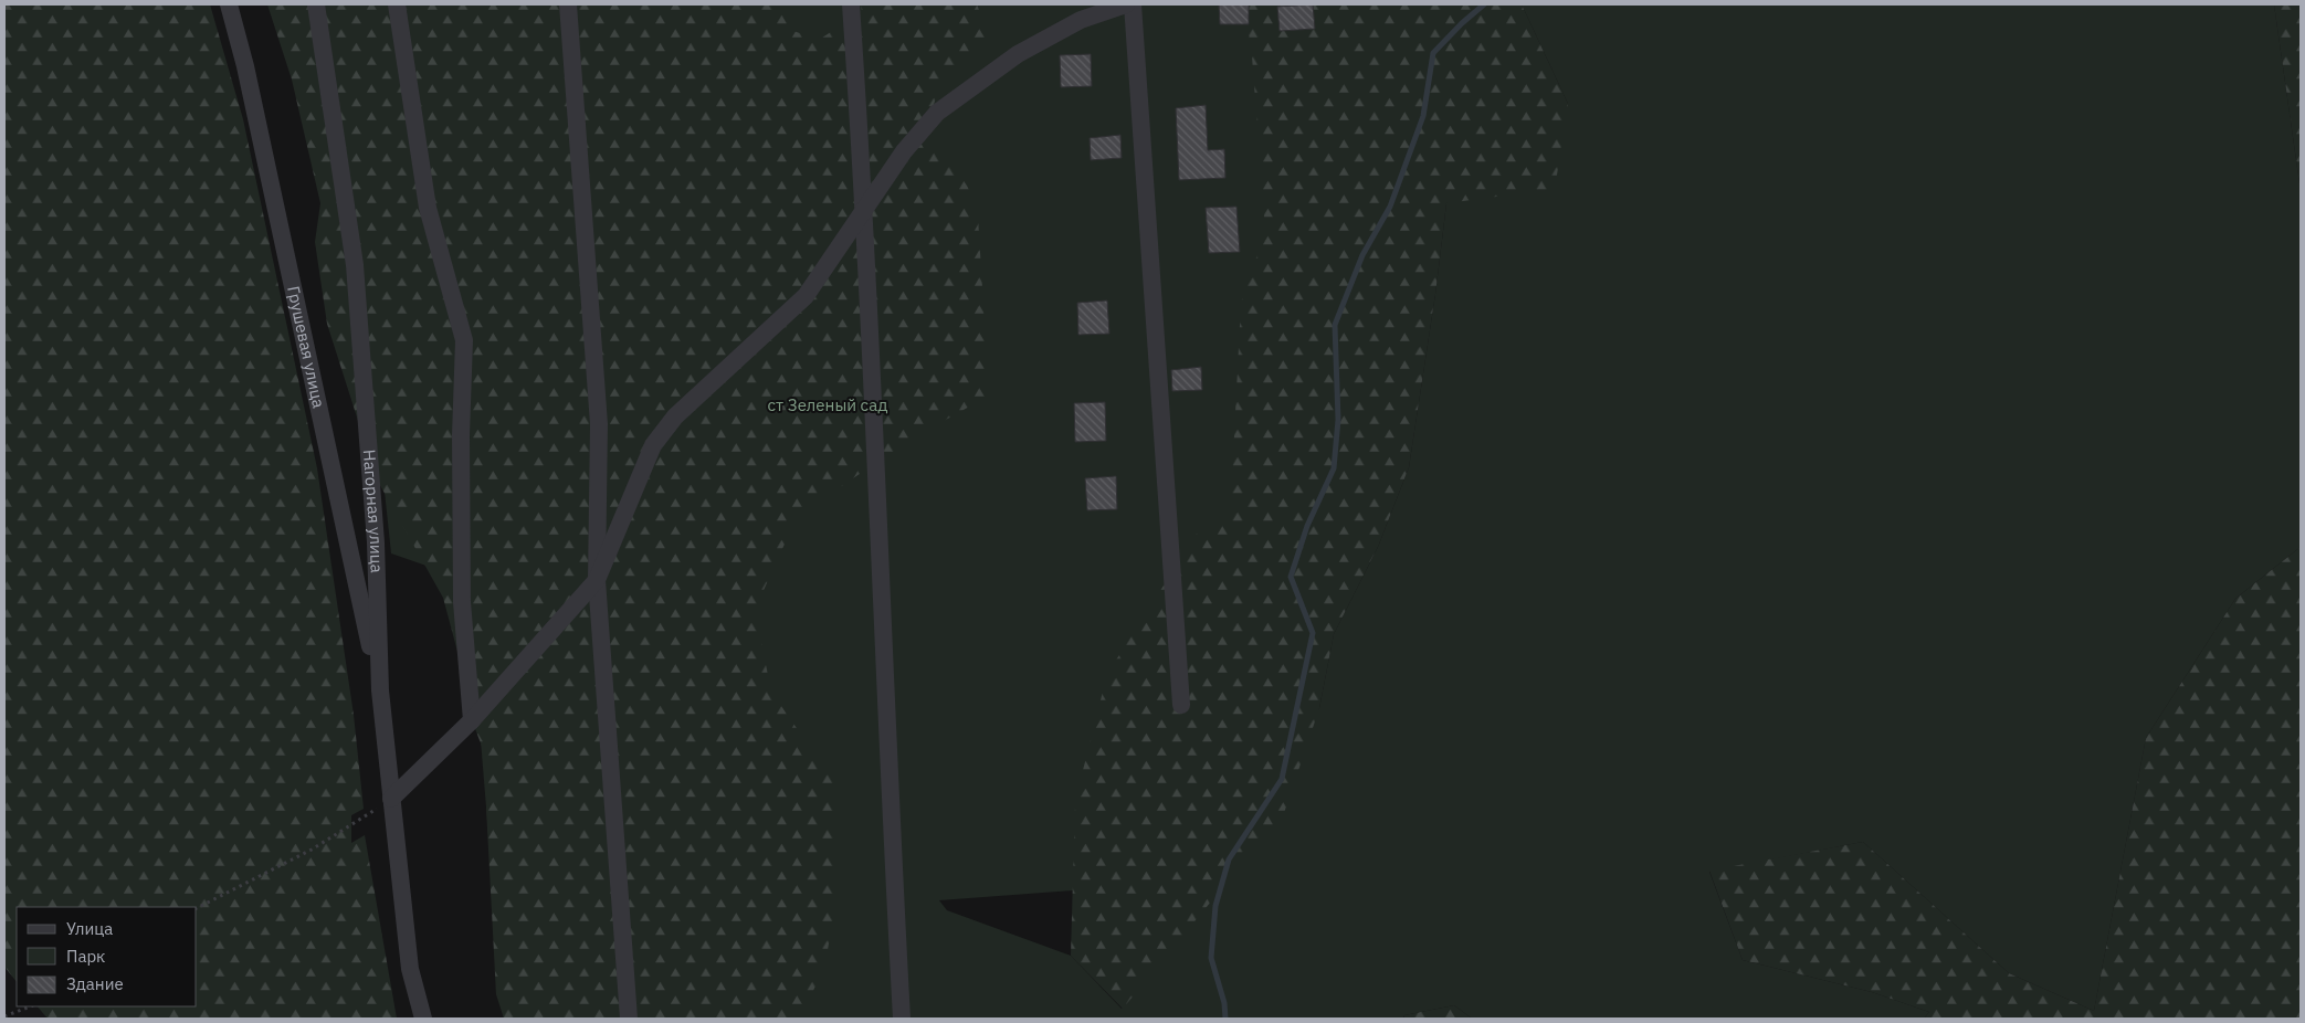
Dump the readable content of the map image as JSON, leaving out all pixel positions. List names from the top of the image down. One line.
{"streets":{"street":["Грушевая улица","Нагорная улица"]},"crossings":[["Грушевая улица","Нагорная улица"]],"parks":["ст Зеленый сад"],"legend":["Улица","Парк","Здание"]}
